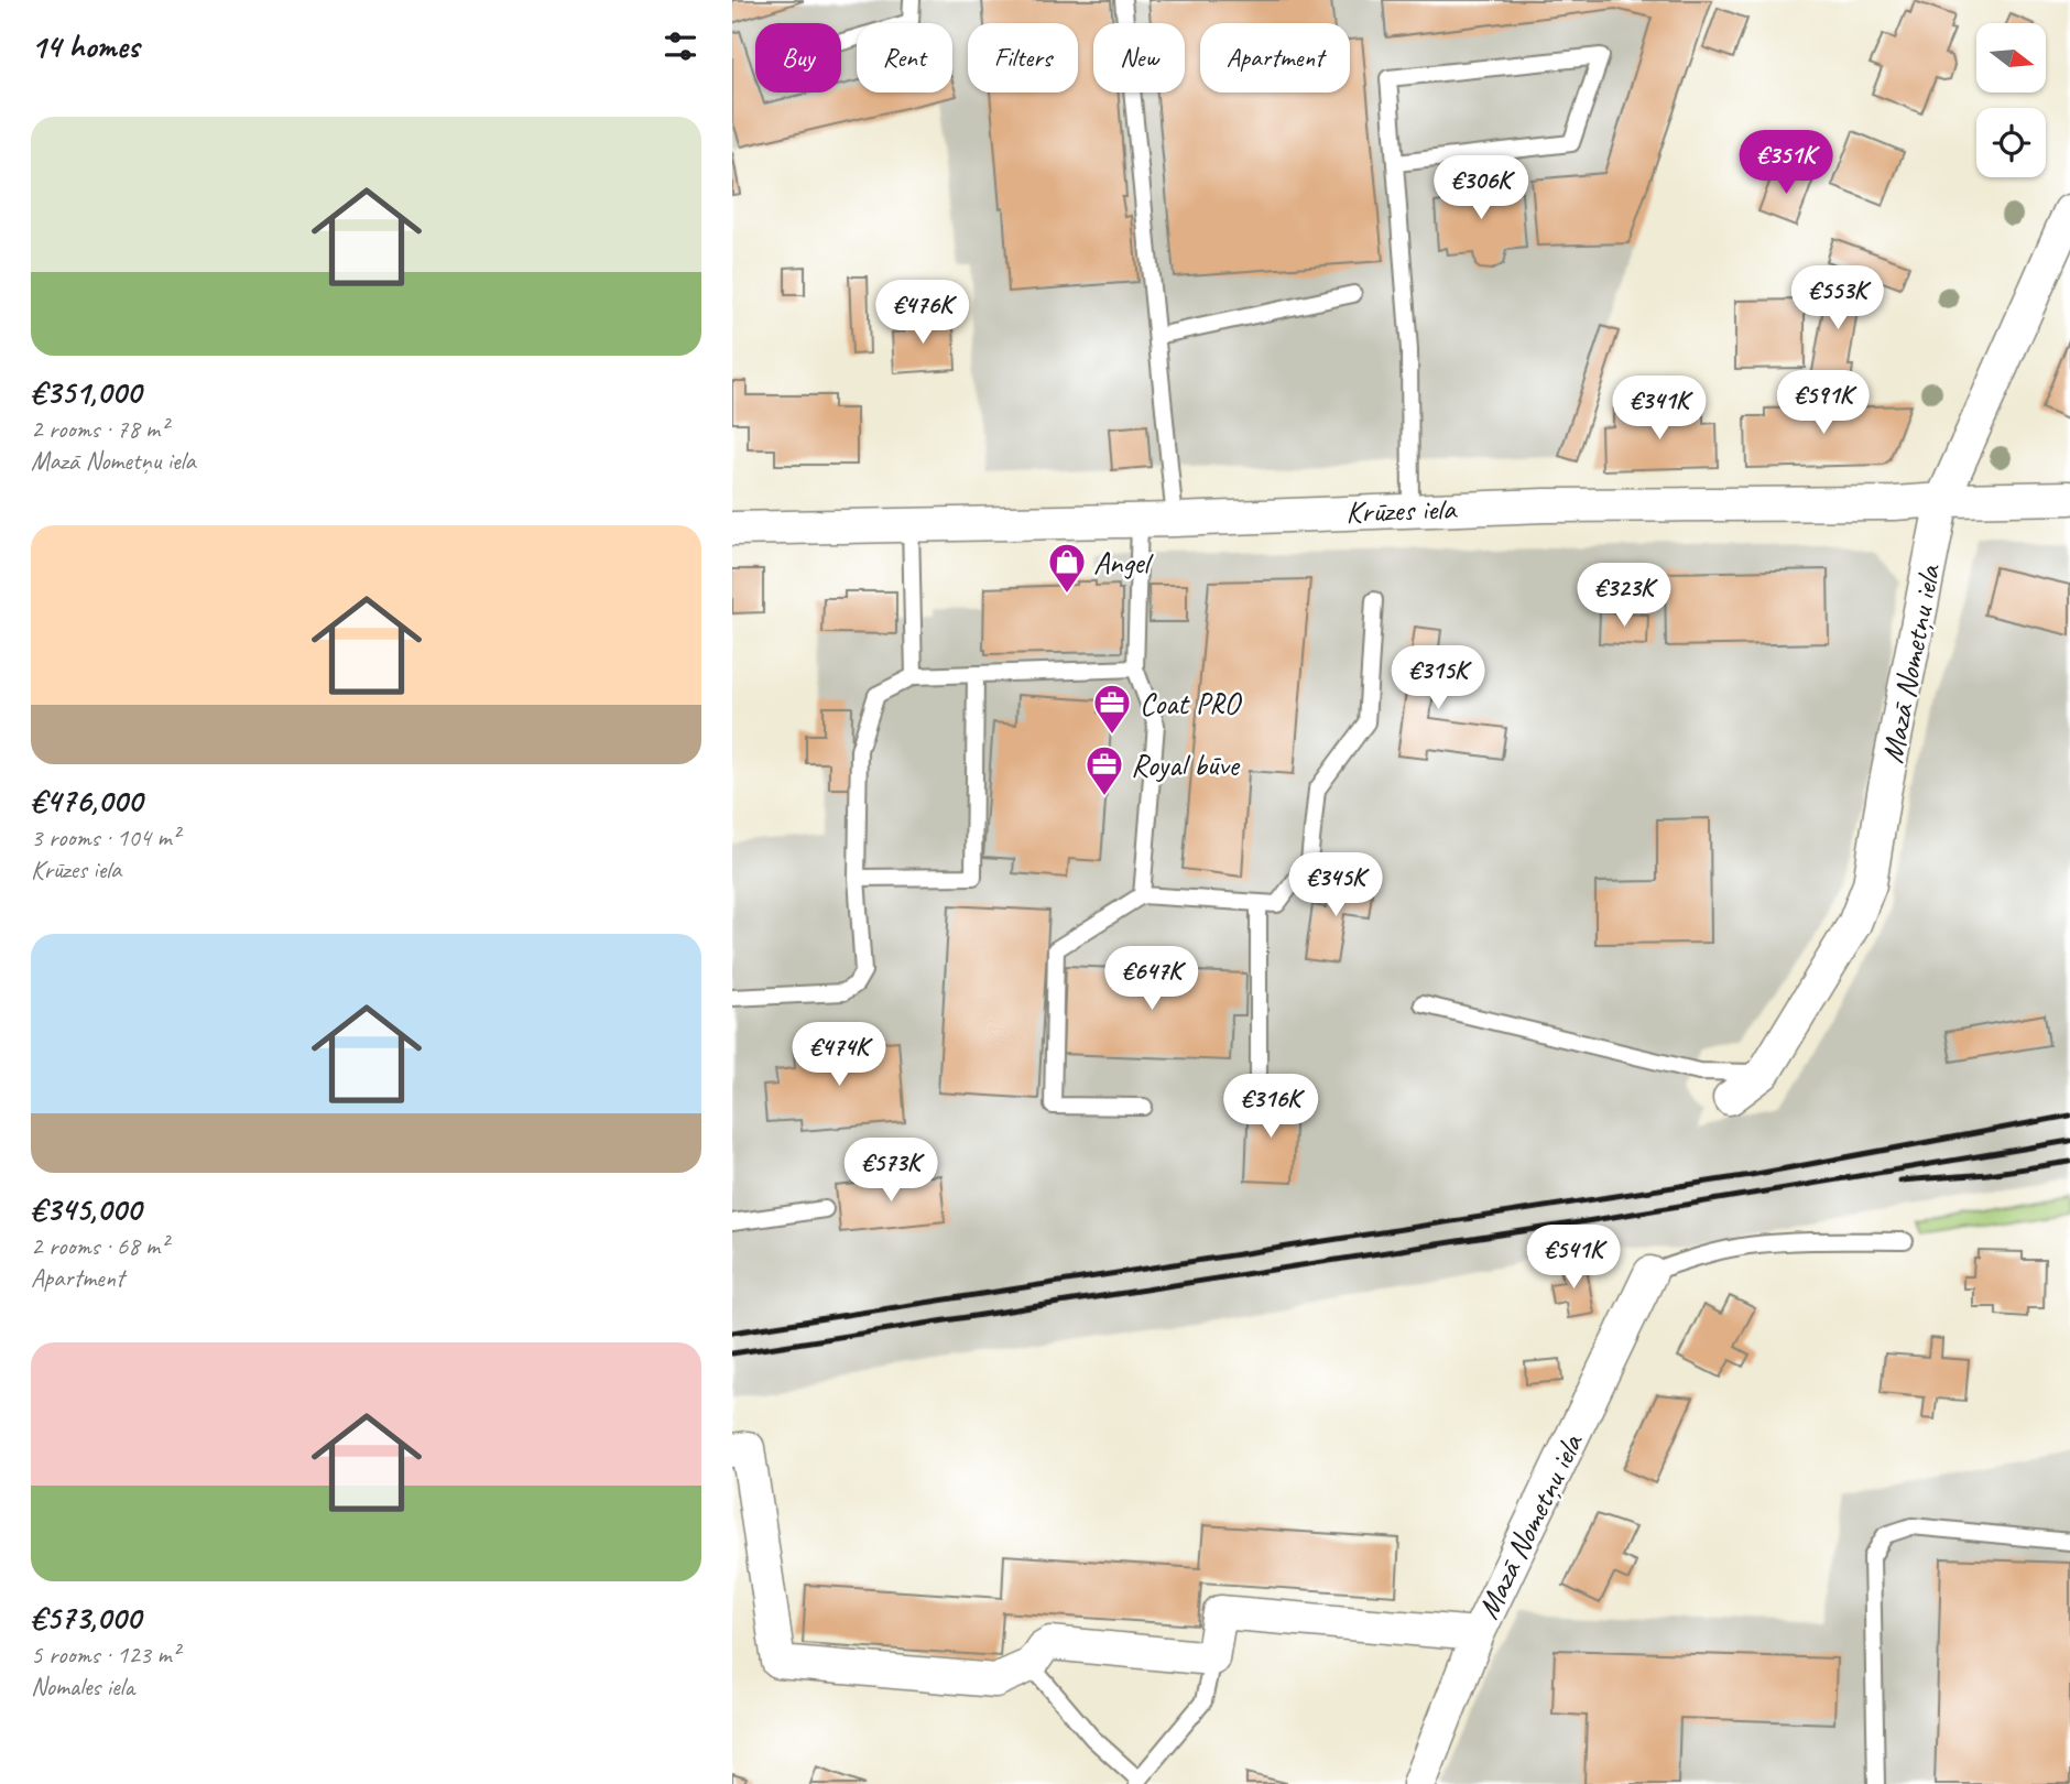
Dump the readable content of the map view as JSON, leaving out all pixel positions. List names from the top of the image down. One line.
{"streets":{"street":["Krūzes iela","Mazā Nometņu iela"]},"crossings":[["Krūzes iela","Mazā Nometņu iela"]],"places":{"shop":["Angel"],"office":["Coat PRO","Royal būve"]},"north":"right","page":{"heading":"14 homes","chip":["Buy","Rent","Filters","New","Apartment"],"list":[{"name":"€351,000","note":"2 rooms · 78 m² · Mazā Nometņu iela"},{"name":"€476,000","note":"3 rooms · 104 m² · Krūzes iela"},{"name":"€345,000","note":"2 rooms · 68 m² · Apartment"},{"name":"€573,000","note":"5 rooms · 123 m² · Nomales iela"}],"price":["€351K","€306K","€553K","€476K","€591K","€341K","€323K","€315K","€345K","€647K","€474K","€316K","€573K","€541K"]}}
